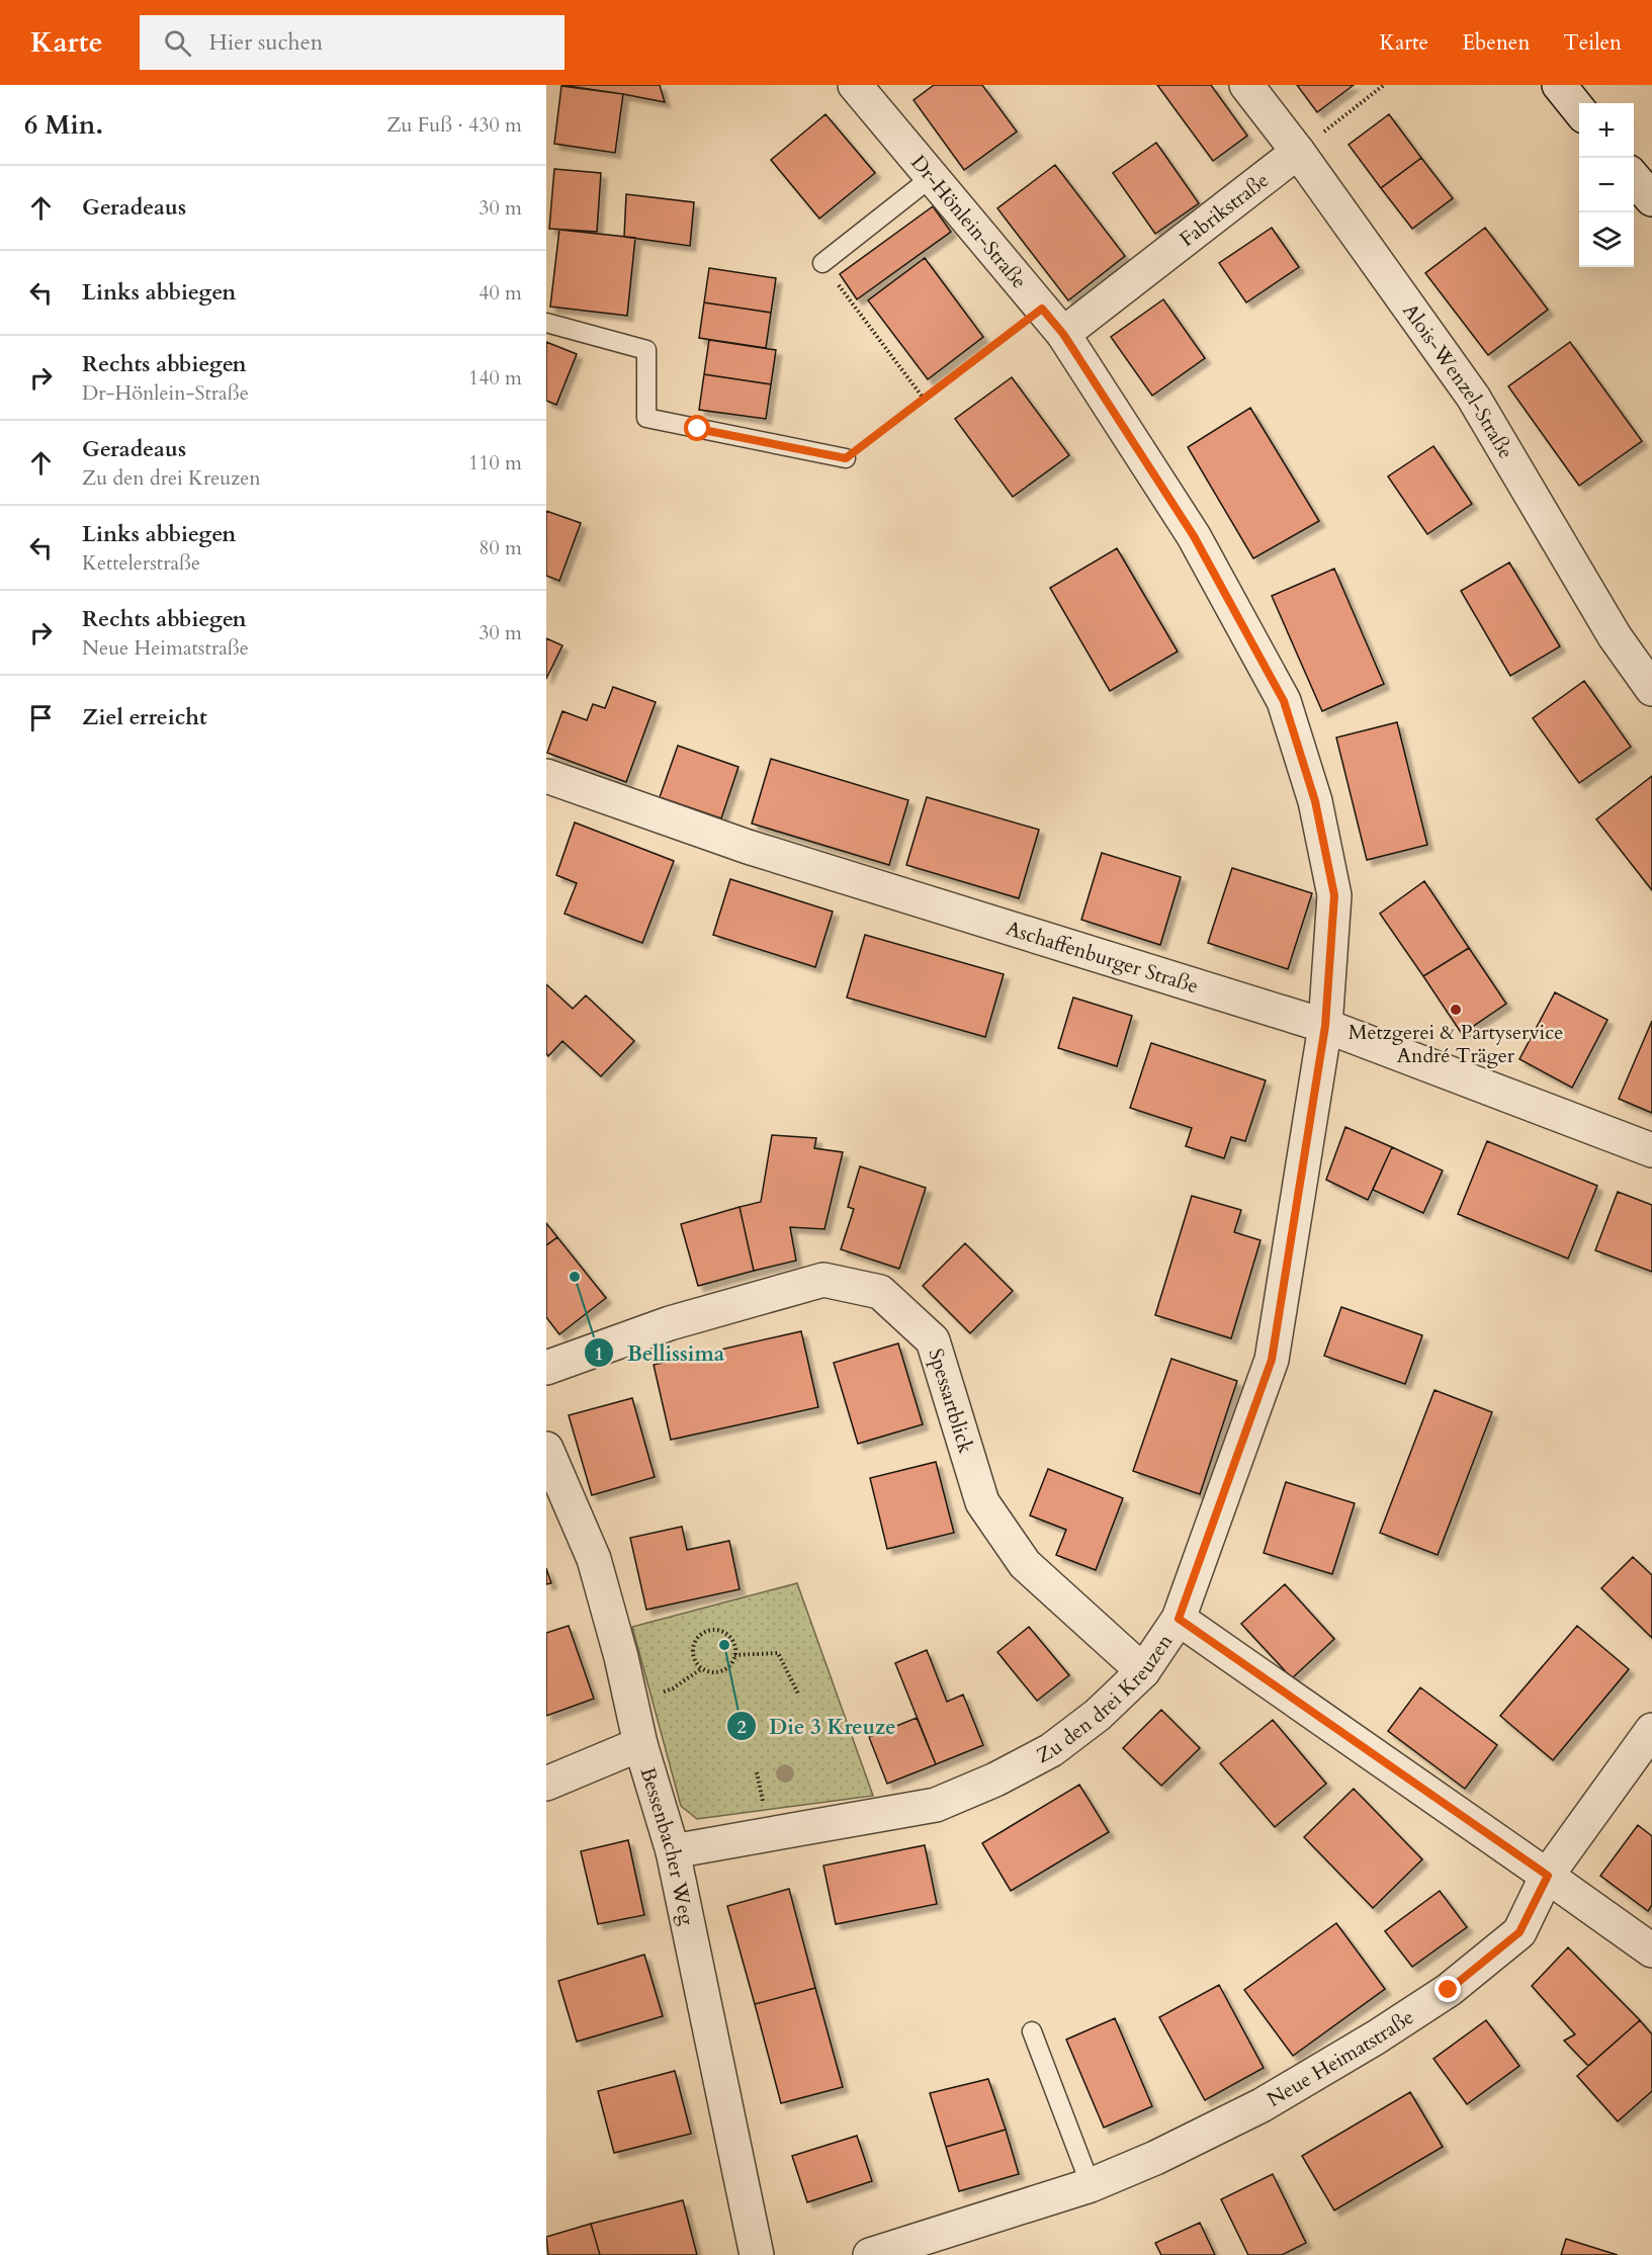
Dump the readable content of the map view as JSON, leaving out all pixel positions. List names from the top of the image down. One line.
{"streets":{"street":["Fabrikstraße","Dr-Hönlein-Straße","Alois-Wenzel-Straße","Aschaffenburger Straße","Spessartblick","Zu den drei Kreuzen","Bessenbacher Weg","Neue Heimatstraße"]},"crossings":[["Fabrikstraße","Dr-Hönlein-Straße"],["Fabrikstraße","Alois-Wenzel-Straße"],["Dr-Hönlein-Straße","Aschaffenburger Straße"],["Dr-Hönlein-Straße","Zu den drei Kreuzen"],["Aschaffenburger Straße","Zu den drei Kreuzen"],["Spessartblick","Zu den drei Kreuzen"],["Zu den drei Kreuzen","Bessenbacher Weg"]],"places":["Metzgerei & Partyservice André Träger","Bellissima","Die 3 Kreuze"],"page":{"header":"Karte","search":"Hier suchen","nav":["Karte","Ebenen","Teilen"],"heading":["6 Min.","Zu Fuß · 430 m"],"map_buttons":["+","−"],"list":[["Geradeaus","30 m"],["Links abbiegen","40 m"],["Rechts abbiegen","Dr-Hönlein-Straße","140 m"],["Geradeaus","Zu den drei Kreuzen","110 m"],["Links abbiegen","Kettelerstraße","80 m"],["Rechts abbiegen","Neue Heimatstraße","30 m"],"Ziel erreicht"]}}
